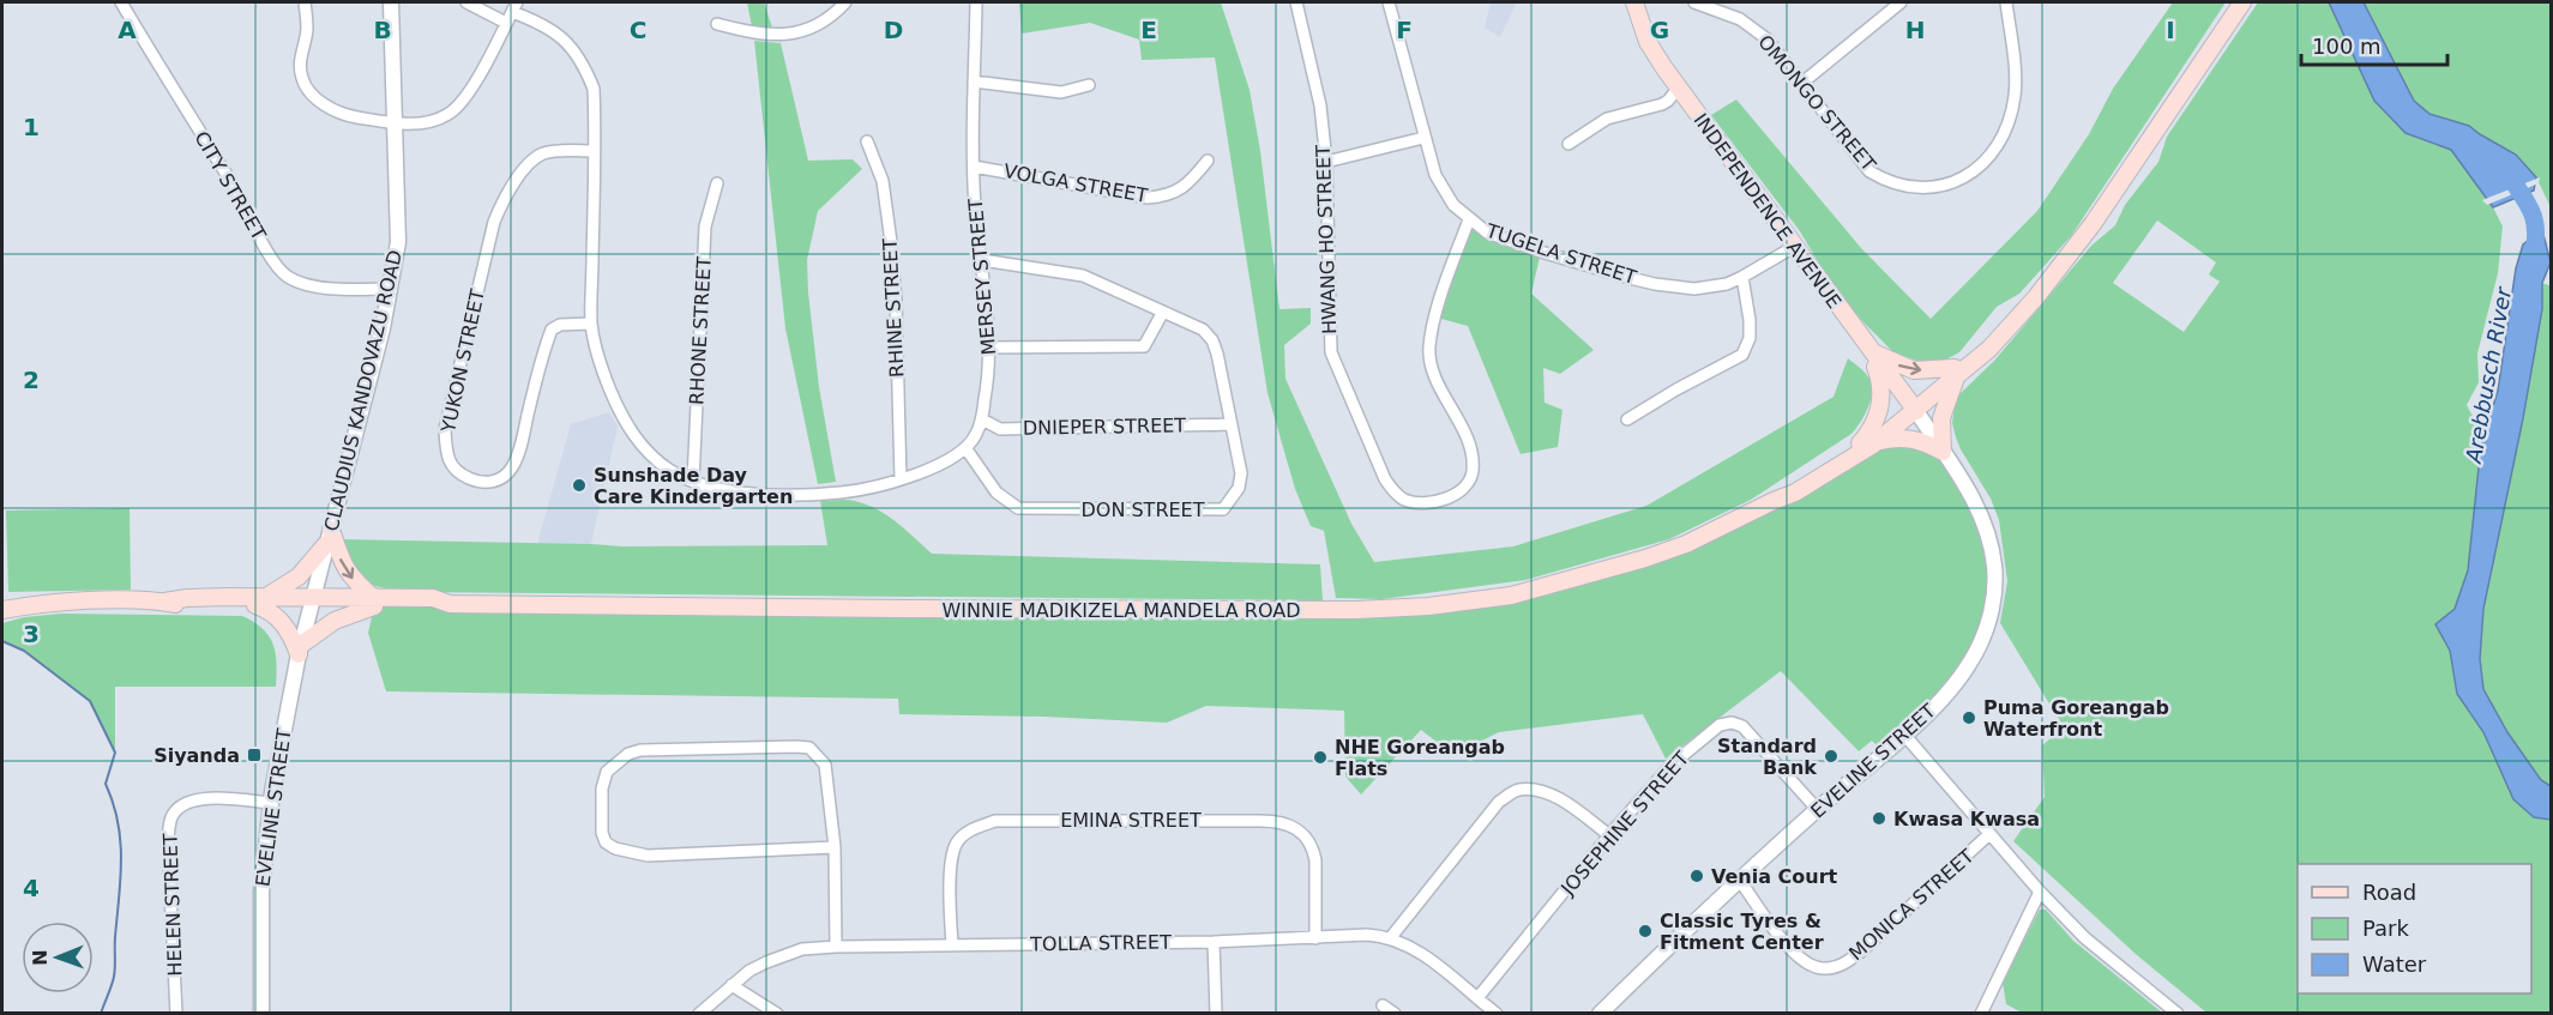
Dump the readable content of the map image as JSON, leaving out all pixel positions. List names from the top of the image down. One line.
{"streets":{"main road":["INDEPENDENCE AVENUE","WINNIE MADIKIZELA MANDELA ROAD"],"street":["OMONGO STREET","VOLGA STREET","CITY STREET","HWANG HO STREET","TUGELA STREET","MERSEY STREET","RHINE STREET","RHONE STREET","YUKON STREET","CLAUDIUS KANDOVAZU ROAD","DNIEPER STREET","DON STREET","EVELINE STREET","EMINA STREET","JOSEPHINE STREET","HELEN STREET","MONICA STREET","TOLLA STREET"]},"crossings":[["VOLGA STREET","MERSEY STREET"],["CITY STREET","CLAUDIUS KANDOVAZU ROAD"],["INDEPENDENCE AVENUE","TUGELA STREET"],["INDEPENDENCE AVENUE","WINNIE MADIKIZELA MANDELA ROAD"],["INDEPENDENCE AVENUE","EVELINE STREET"],["HWANG HO STREET","TUGELA STREET"],["MERSEY STREET","DNIEPER STREET"],["MERSEY STREET","DON STREET"],["CLAUDIUS KANDOVAZU ROAD","WINNIE MADIKIZELA MANDELA ROAD"],["CLAUDIUS KANDOVAZU ROAD","EVELINE STREET"],["DNIEPER STREET","DON STREET"],["WINNIE MADIKIZELA MANDELA ROAD","EVELINE STREET"],["EVELINE STREET","JOSEPHINE STREET"],["EVELINE STREET","HELEN STREET"],["EVELINE STREET","MONICA STREET"],["EMINA STREET","TOLLA STREET"],["JOSEPHINE STREET","TOLLA STREET"]],"water":["Arebbusch River"],"places":{"other":["Sunshade Day Care Kindergarten","Puma Goreangab Waterfront","Standard Bank","NHE Goreangab Flats","Kwasa Kwasa","Venia Court","Classic Tyres & Fitment Center"],"transit":["Siyanda"]},"legend":["Road","Park","Water"],"scale_bar":"100 m","north":"left","grid":{"columns":["A","B","C","D","E","F","G","H","I"],"rows":["1","2","3","4"]}}
